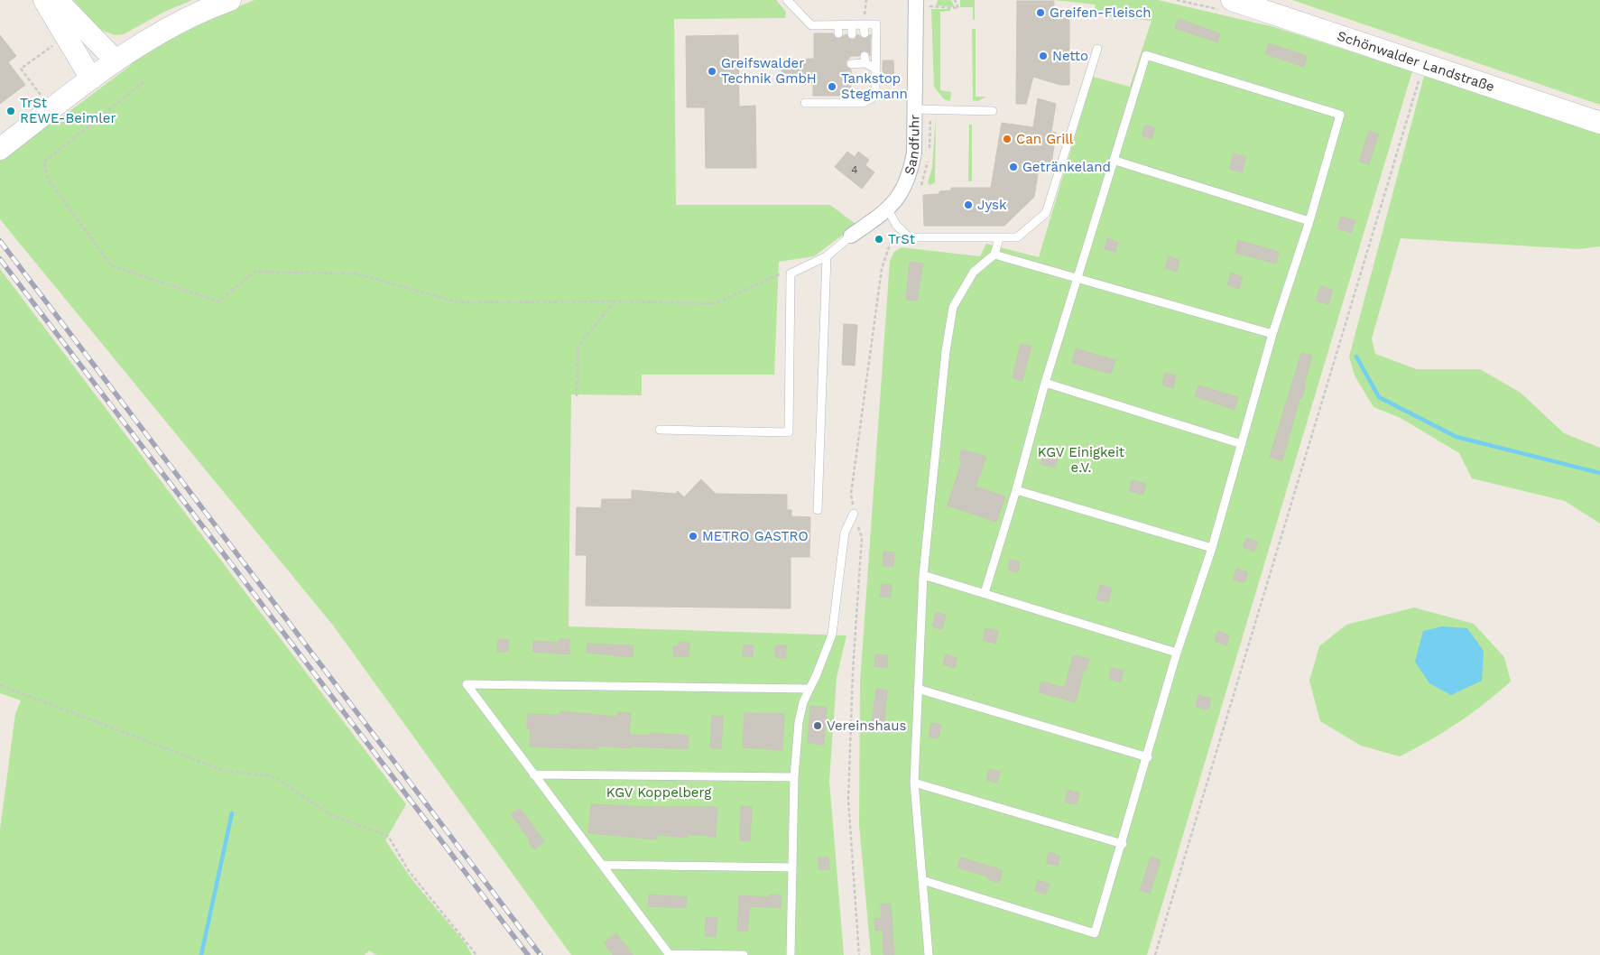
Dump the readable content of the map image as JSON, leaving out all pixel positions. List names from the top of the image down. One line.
{"streets":{"main road":["Schönwalder Landstraße"],"street":["Sandfuhr"]},"parks":["KGV Einigkeit e.V.","KGV Koppelberg"],"places":["Greifen-Fleisch","Netto","Greifswalder Technik GmbH","Tankstop Stegmann","TrSt REWE-Beimler","Can Grill","Getränkeland","Jysk","TrSt","METRO GASTRO","Vereinshaus"],"house_numbers":["4"]}
